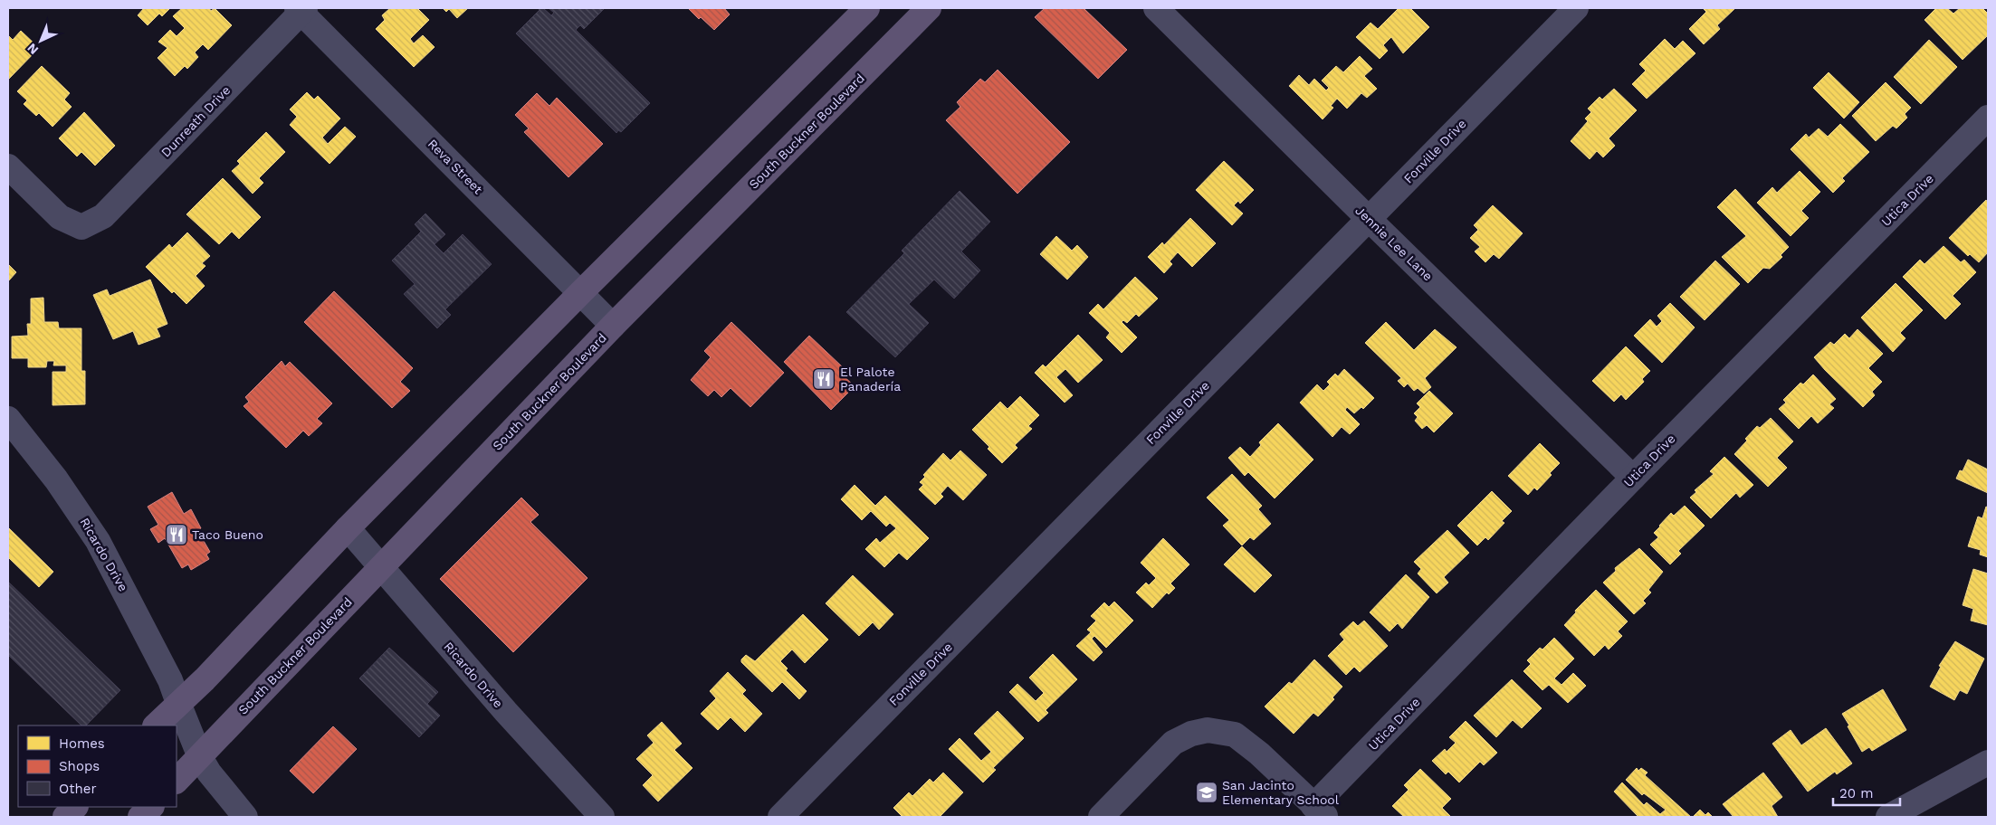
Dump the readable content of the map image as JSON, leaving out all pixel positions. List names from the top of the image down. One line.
{"streets":{"main road":["South Buckner Boulevard"],"street":["Dunreath Drive","Fonville Drive","Reva Street","Utica Drive","Jennie Lee Lane","Ricardo Drive"]},"crossings":[["Dunreath Drive","Reva Street"],["South Buckner Boulevard","Reva Street"],["South Buckner Boulevard","Ricardo Drive"],["Fonville Drive","Jennie Lee Lane"],["Utica Drive","Jennie Lee Lane"]],"places":{"restaurant":["El Palote Panadería","Taco Bueno"],"school or university":["San Jacinto Elementary School"]},"legend":["Homes","Shops","Other"],"scale_bar":"20 m","north":"bottom left"}
